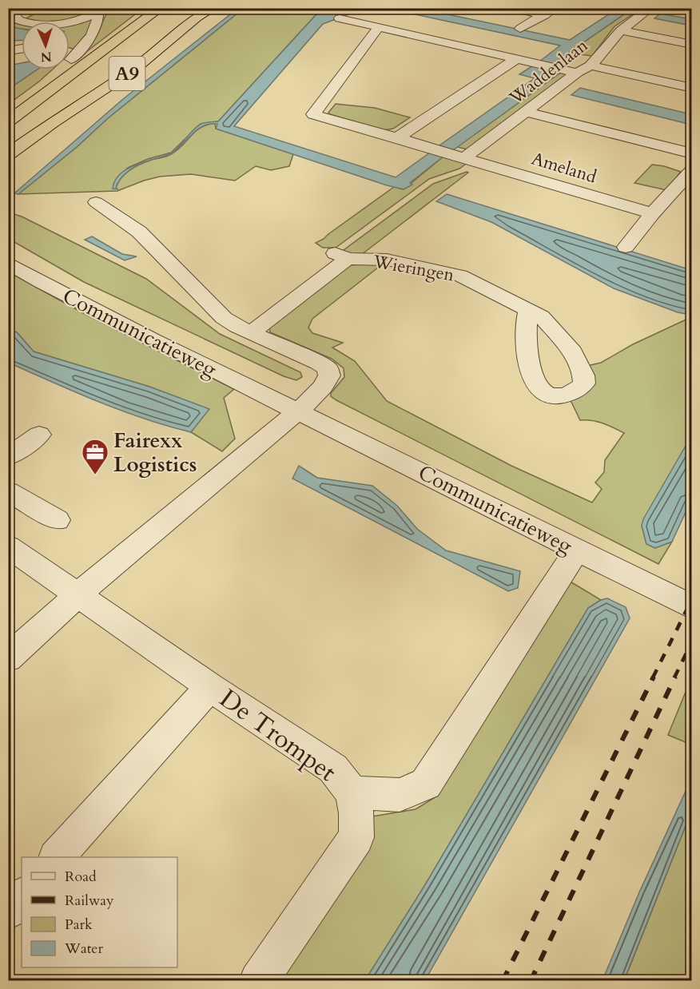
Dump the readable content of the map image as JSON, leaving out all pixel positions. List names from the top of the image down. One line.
{"streets":{"highway":["A9"],"street":["Waddenlaan","Ameland","Wieringen","Communicatieweg","De Trompet"]},"crossings":[["Waddenlaan","Ameland"]],"places":{"office":["Fairexx Logistics"]},"legend":["Road","Railway","Park","Water"],"north":"bottom"}
